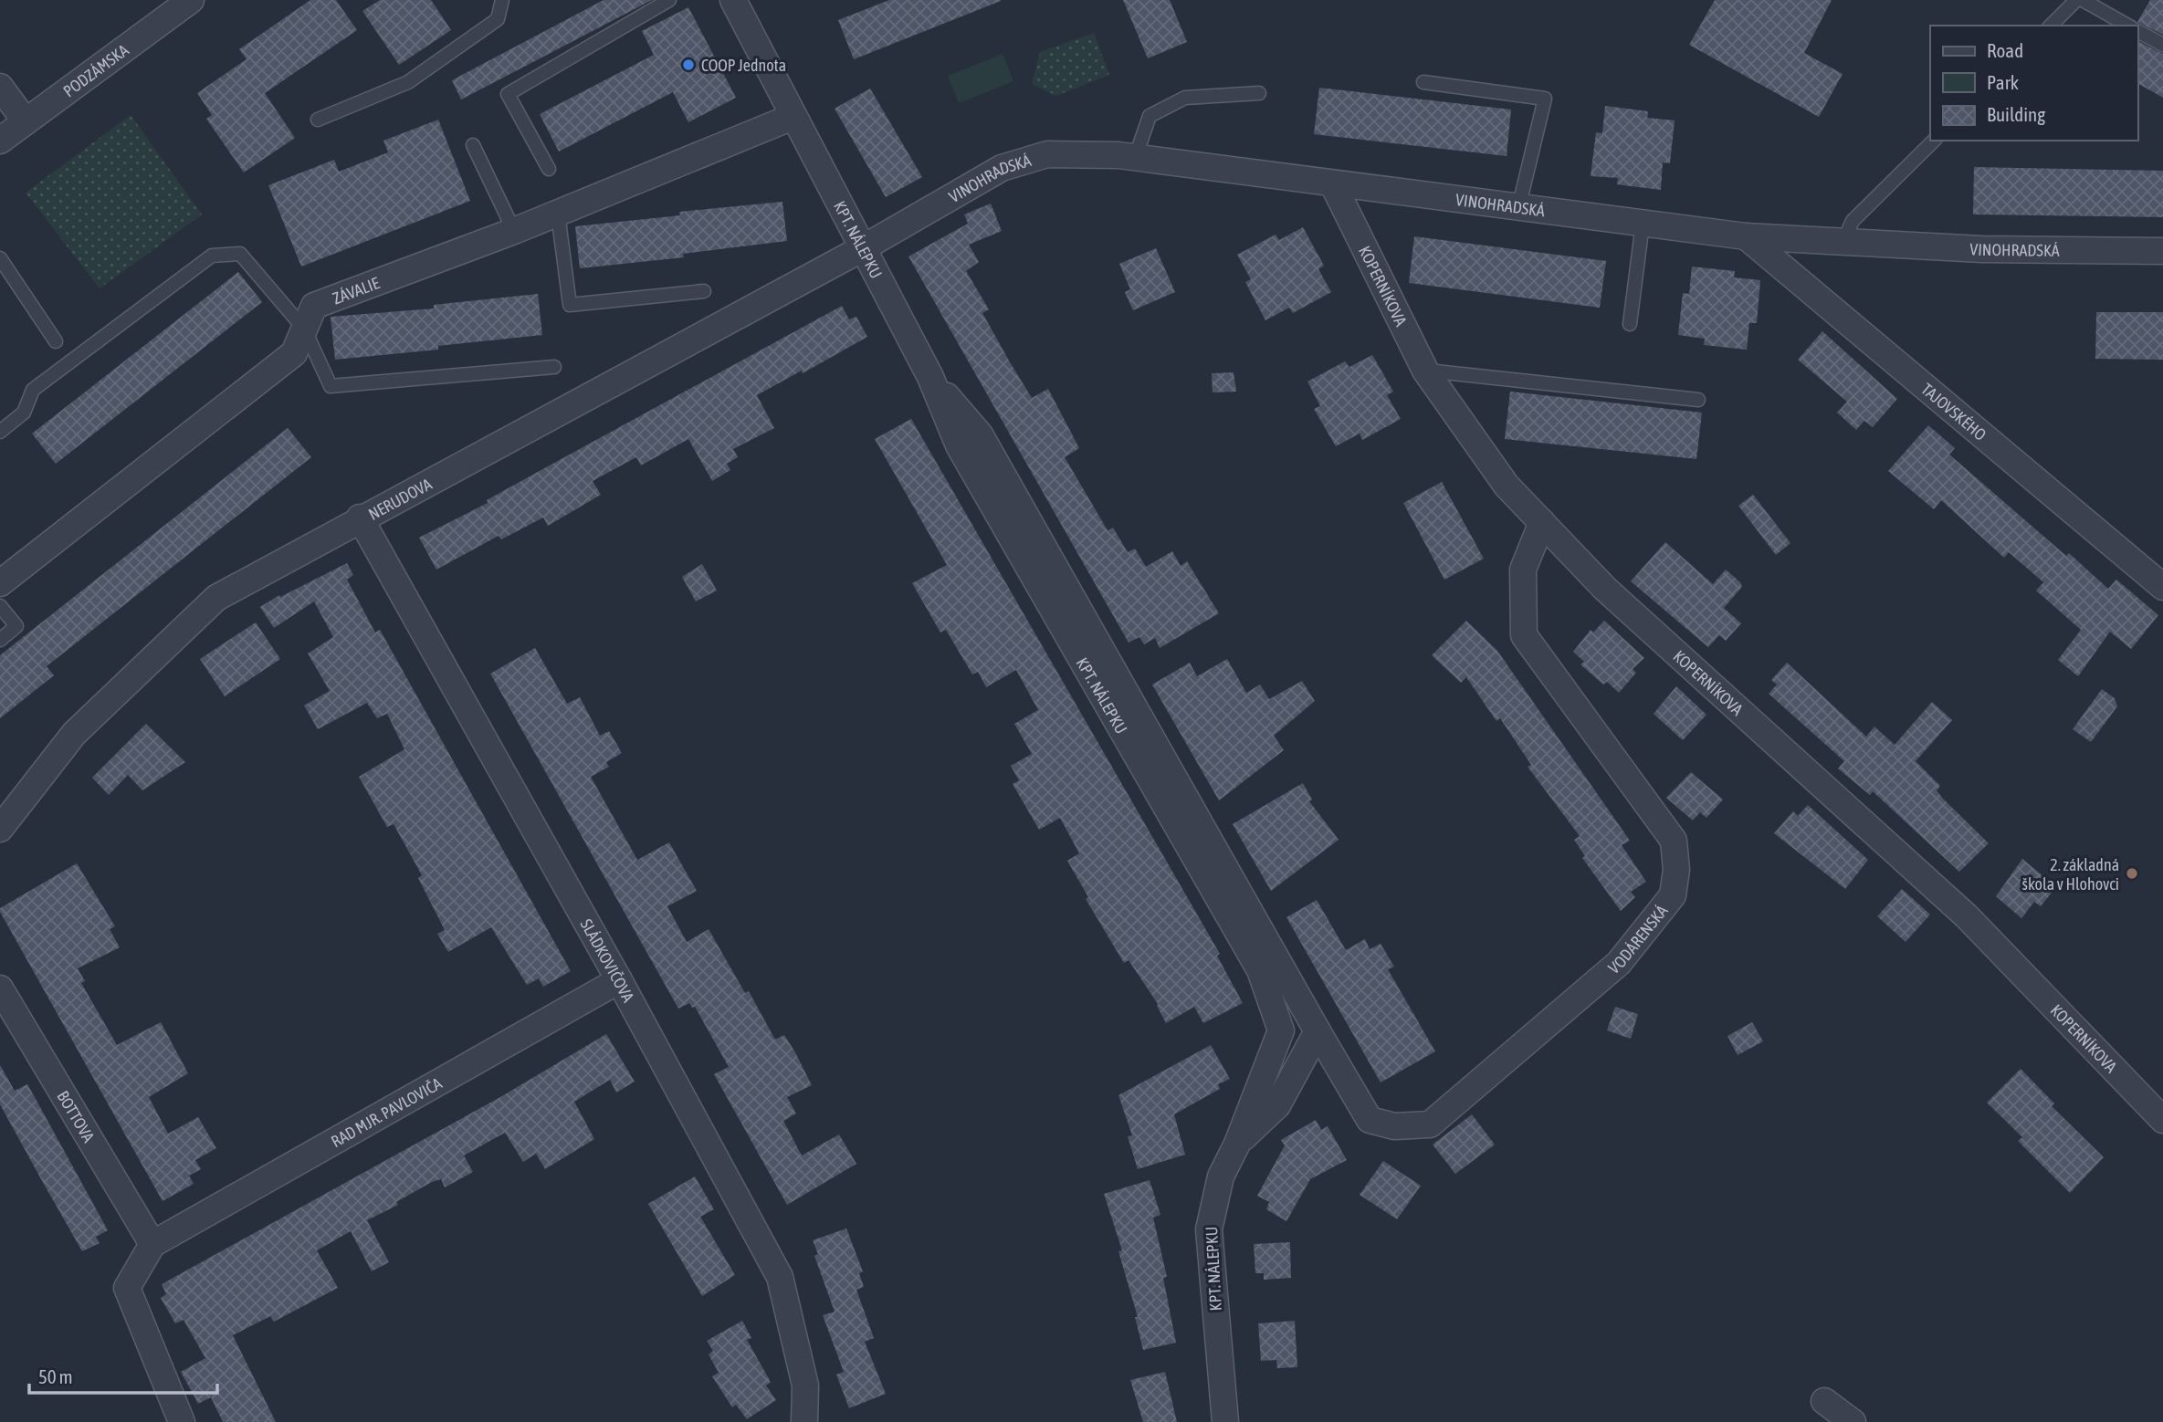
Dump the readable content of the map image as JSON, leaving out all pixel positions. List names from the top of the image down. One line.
{"streets":{"street":["PODZÁMSKA","VINOHRADSKÁ","KPT. NÁLEPKU","KOPERNÍKOVA","ZÁVALIE","TAJOVSKÉHO","NERUDOVA","VODÁRENSKÁ","SLÁDKOVIČOVA","RAD MJR. PAVLOVIČA","BOTTOVA"]},"crossings":[["VINOHRADSKÁ","KPT. NÁLEPKU"],["VINOHRADSKÁ","KOPERNÍKOVA"],["VINOHRADSKÁ","TAJOVSKÉHO"],["VINOHRADSKÁ","NERUDOVA"],["KPT. NÁLEPKU","ZÁVALIE"],["KPT. NÁLEPKU","NERUDOVA"],["KOPERNÍKOVA","VODÁRENSKÁ"],["NERUDOVA","SLÁDKOVIČOVA"],["SLÁDKOVIČOVA","RAD MJR. PAVLOVIČA"],["RAD MJR. PAVLOVIČA","BOTTOVA"]],"places":["COOP Jednota","2. základná škola v Hlohovci"],"legend":["Road","Park","Building"],"scale_bar":"50 m"}
